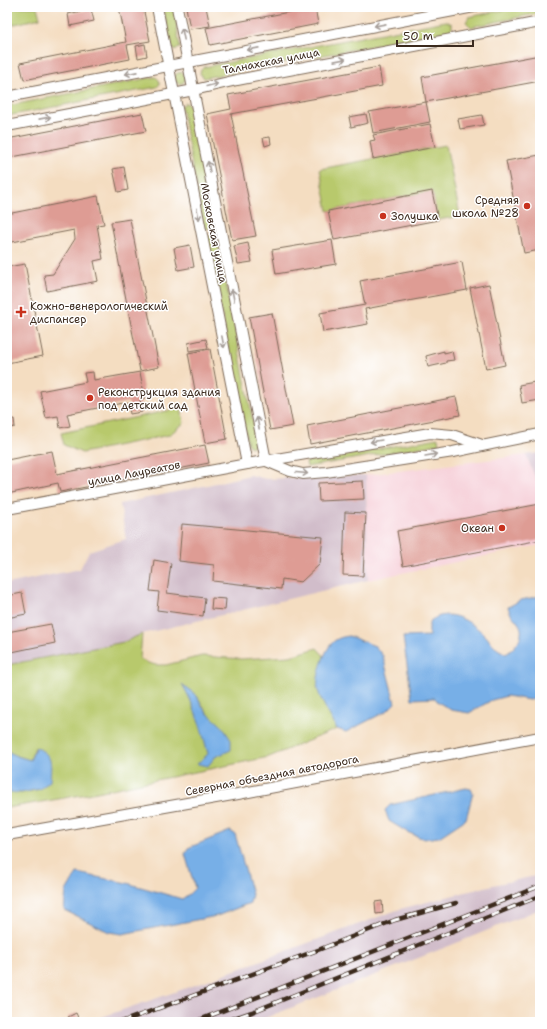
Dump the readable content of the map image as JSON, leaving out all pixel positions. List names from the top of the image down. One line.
{"streets":{"street":["Талнахская улица","Московская улица","улица Лауреатов","Северная объездная автодорога"]},"crossings":[["Талнахская улица","Московская улица"],["Московская улица","улица Лауреатов"]],"places":{"other":["Средняя школа №28","Золушка","Реконструкция здания под детский сад","Океан"],"health":["Кожно-венерологический диспансер"]},"scale_bar":"50 m"}
